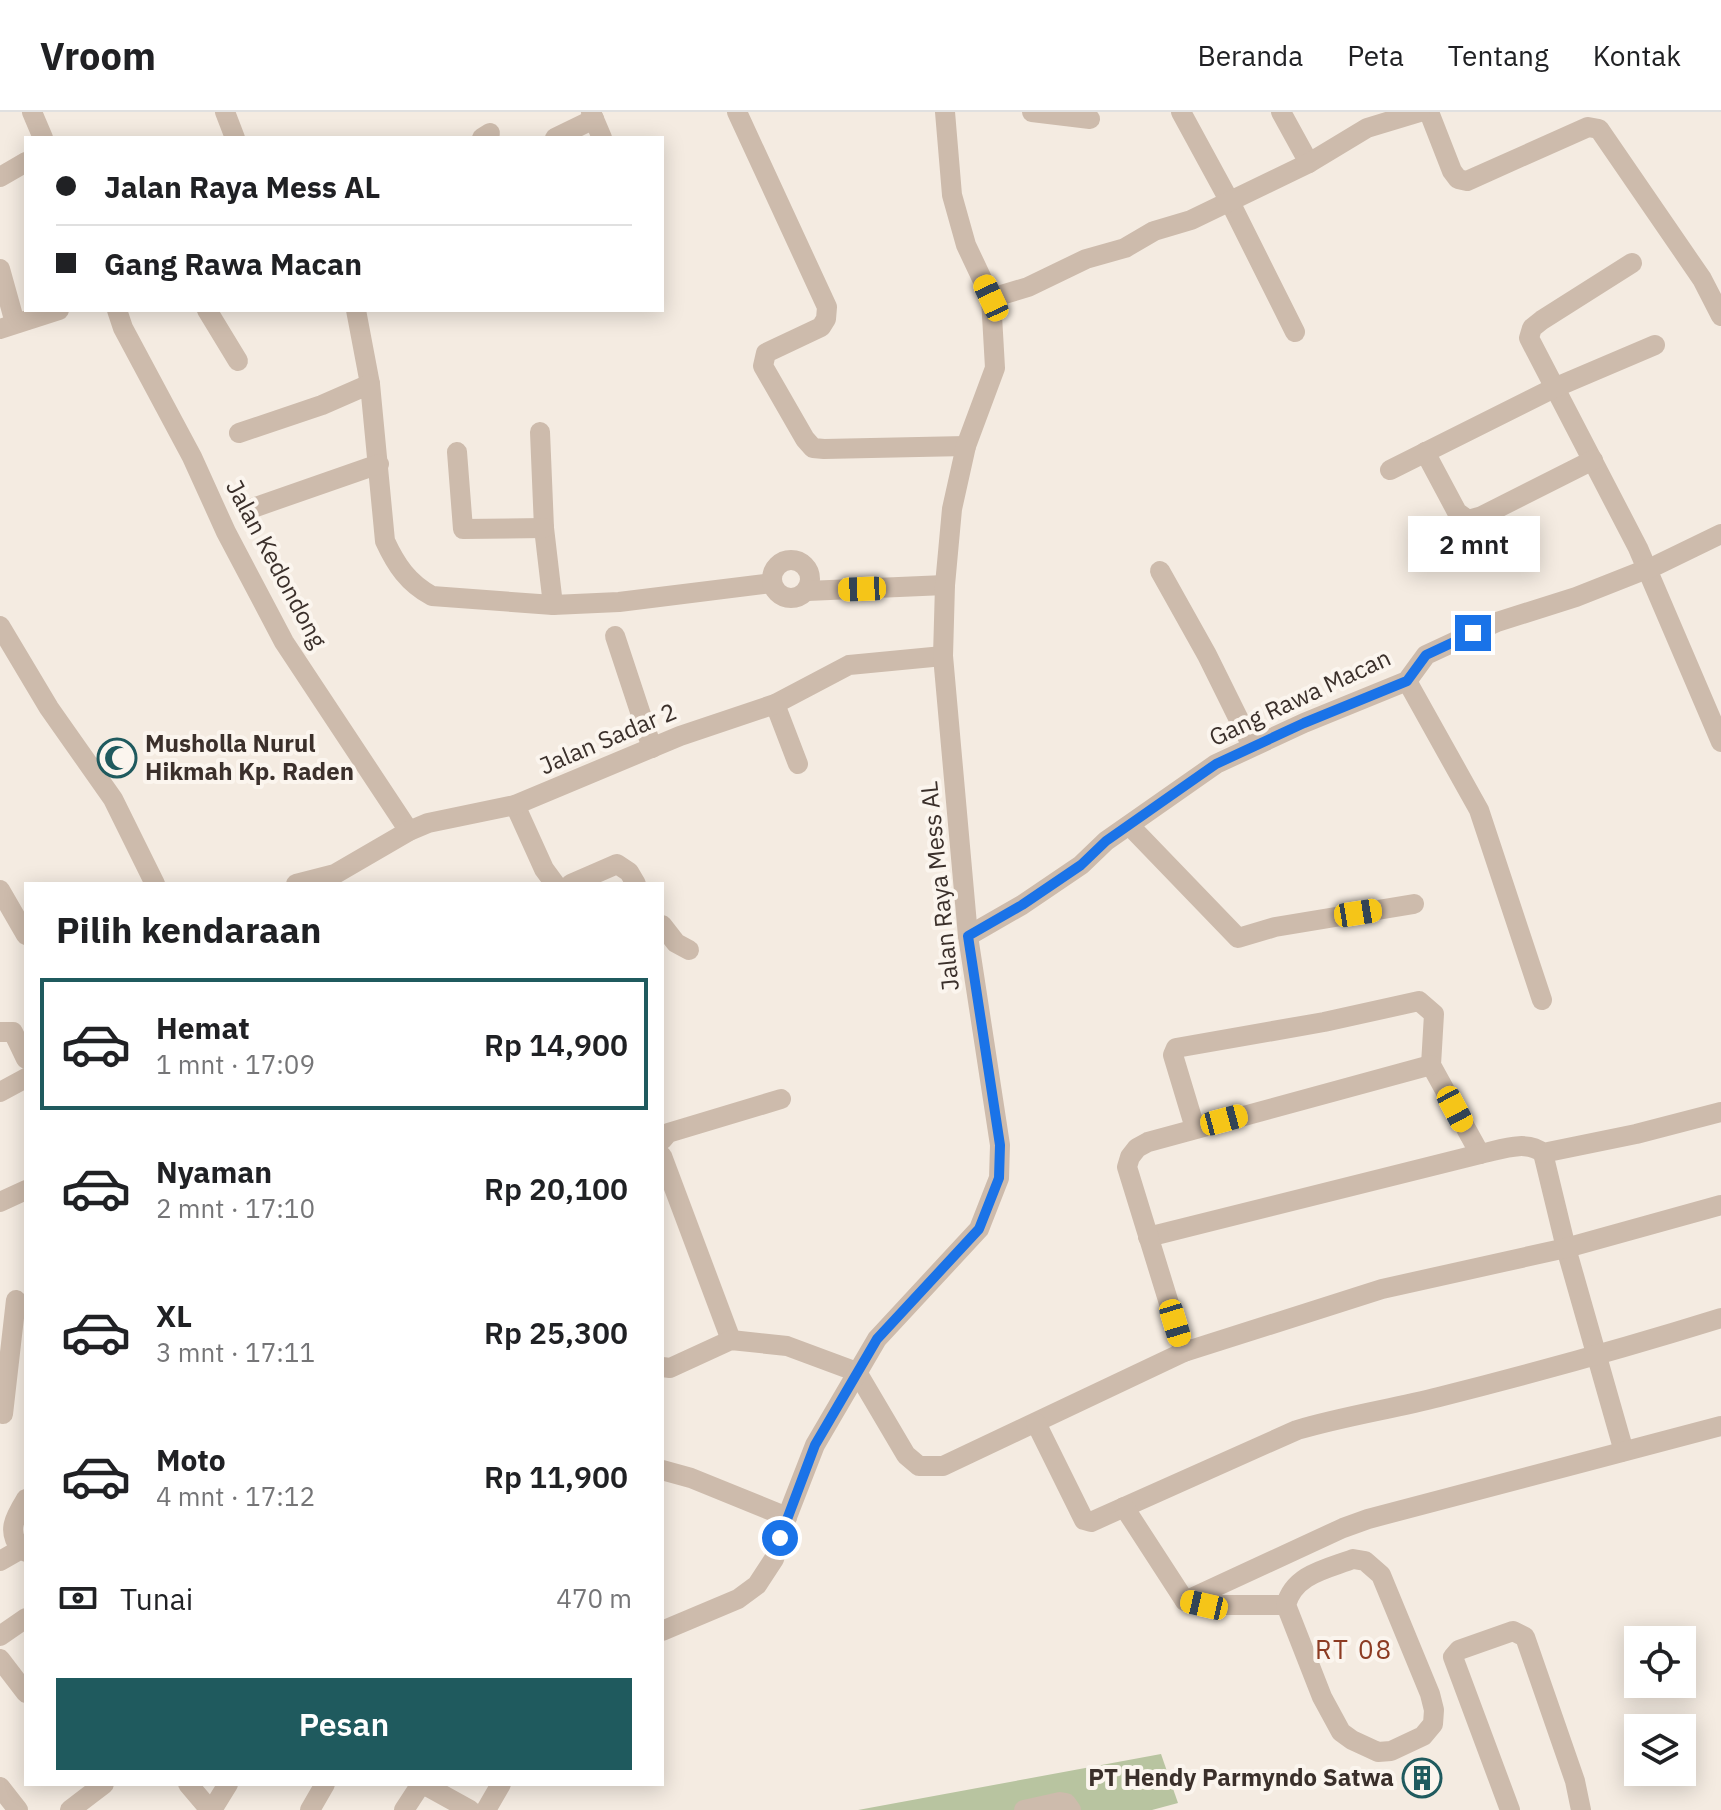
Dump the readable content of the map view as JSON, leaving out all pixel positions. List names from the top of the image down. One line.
{"streets":{"street":["Jalan Kedondong","Gang Rawa Macan","Jalan Sadar 2","Jalan Raya Mess AL"]},"crossings":[["Jalan Kedondong","Jalan Sadar 2"],["Gang Rawa Macan","Jalan Raya Mess AL"],["Jalan Sadar 2","Jalan Raya Mess AL"]],"districts":["RT 08"],"places":{"mosque":["Musholla Nurul Hikmah Kp. Raden"],"building":["PT Hendy Parmyndo Satwa"]},"page":{"header":"Vroom","nav":["Beranda","Peta","Tentang","Kontak"],"banner":["Jalan Raya Mess AL","Gang Rawa Macan"],"bubble":"2 mnt","heading":"Pilih kendaraan","list":[{"name":"Hemat","note":"1 mnt · 17:09","value":"Rp 14,900"},{"name":"Nyaman","note":"2 mnt · 17:10","value":"Rp 20,100"},{"name":"XL","note":"3 mnt · 17:11","value":"Rp 25,300"},{"name":"Moto","note":"4 mnt · 17:12","value":"Rp 11,900"}],"pay":["Tunai","470 m"],"buttons":"Pesan"}}
